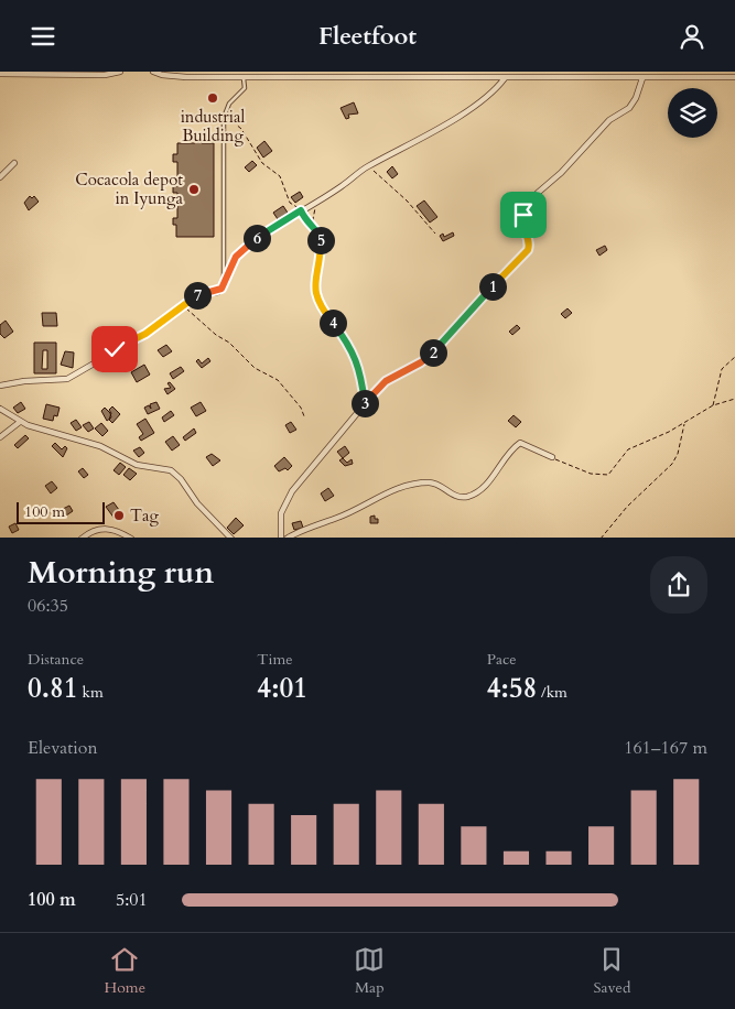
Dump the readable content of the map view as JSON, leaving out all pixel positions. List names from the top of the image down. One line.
{"places":["industrial Building","Cocacola depot in Iyunga","Tag"],"scale_bar":"100 m","page":{"header":"Fleetfoot","pins":["6","5","1","7","4","2","3"],"scale":"100 m","heading":["Morning run","06:35"],"stats":[["Distance","0.81 km"],["Time","4:01"],["Pace","4:58 /km"]],"chart":["Elevation","161–167 m"],"list":[{"name":"100 m","note":"5:01"}],"tabs":["Home","Map","Saved"]}}
